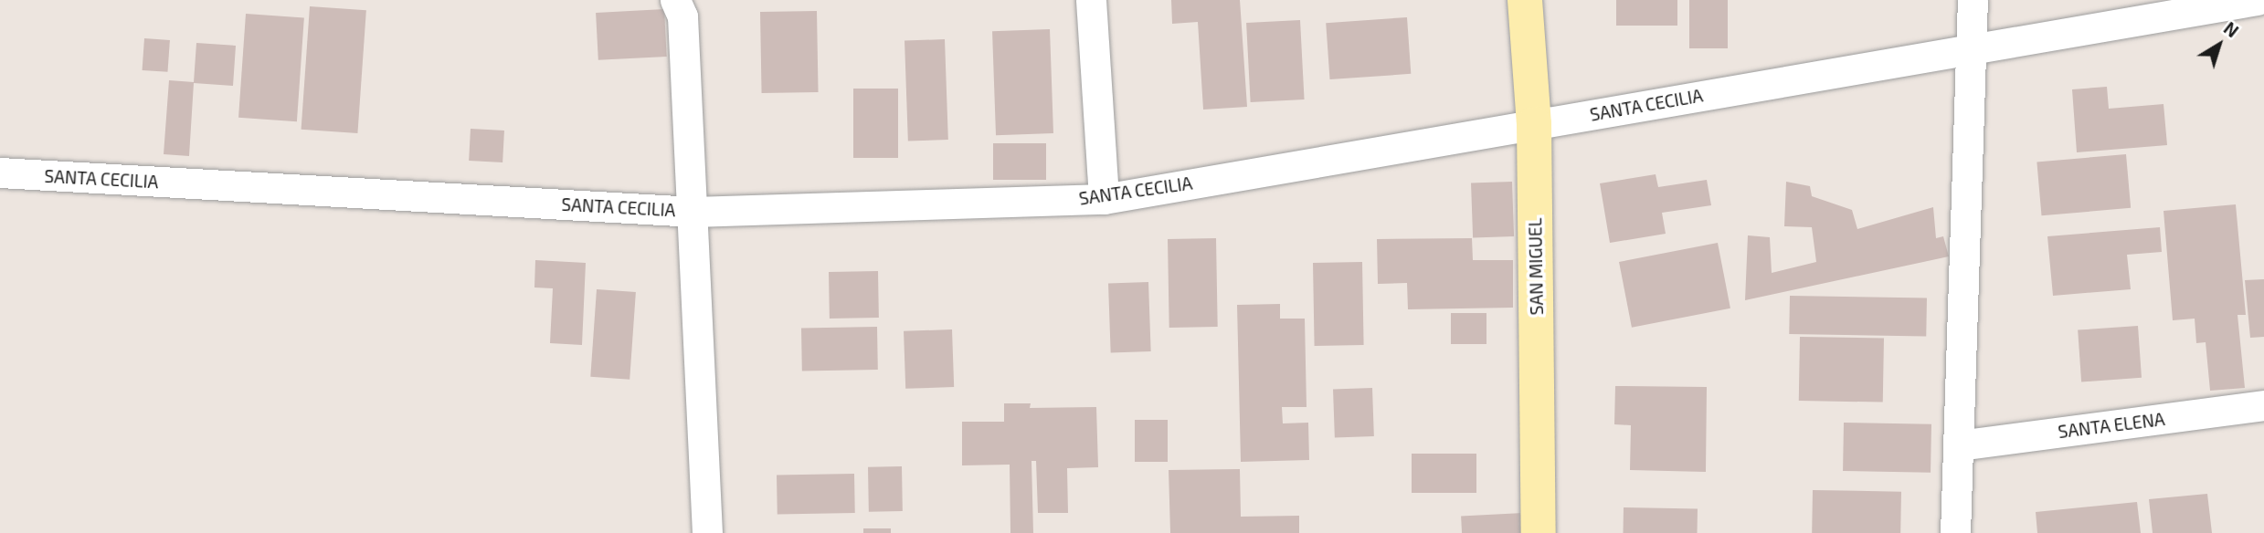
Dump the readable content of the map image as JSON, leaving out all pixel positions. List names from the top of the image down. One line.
{"streets":{"street":["SANTA CECILIA","SAN MIGUEL","SANTA ELENA"]},"crossings":[["SANTA CECILIA","SAN MIGUEL"]],"north":"top right"}
